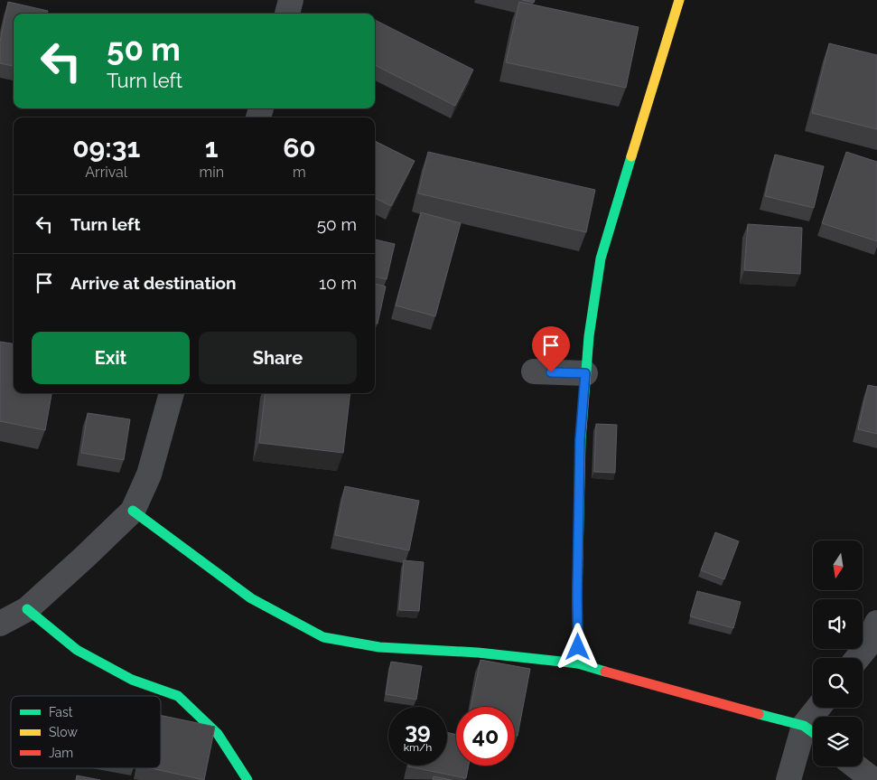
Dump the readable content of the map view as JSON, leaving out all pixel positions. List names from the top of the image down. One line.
{"legend":["Fast","Slow","Jam"],"north":"bottom","page":{"turn":["50 m","Turn left"],"eta":["09:31","Arrival","1","min","60","m"],"list":[{"name":"Turn left","value":"50 m"},{"name":"Arrive at destination","value":"10 m"}],"buttons":["Exit","Share"],"speed":"39 km/h","limit":"40"}}
